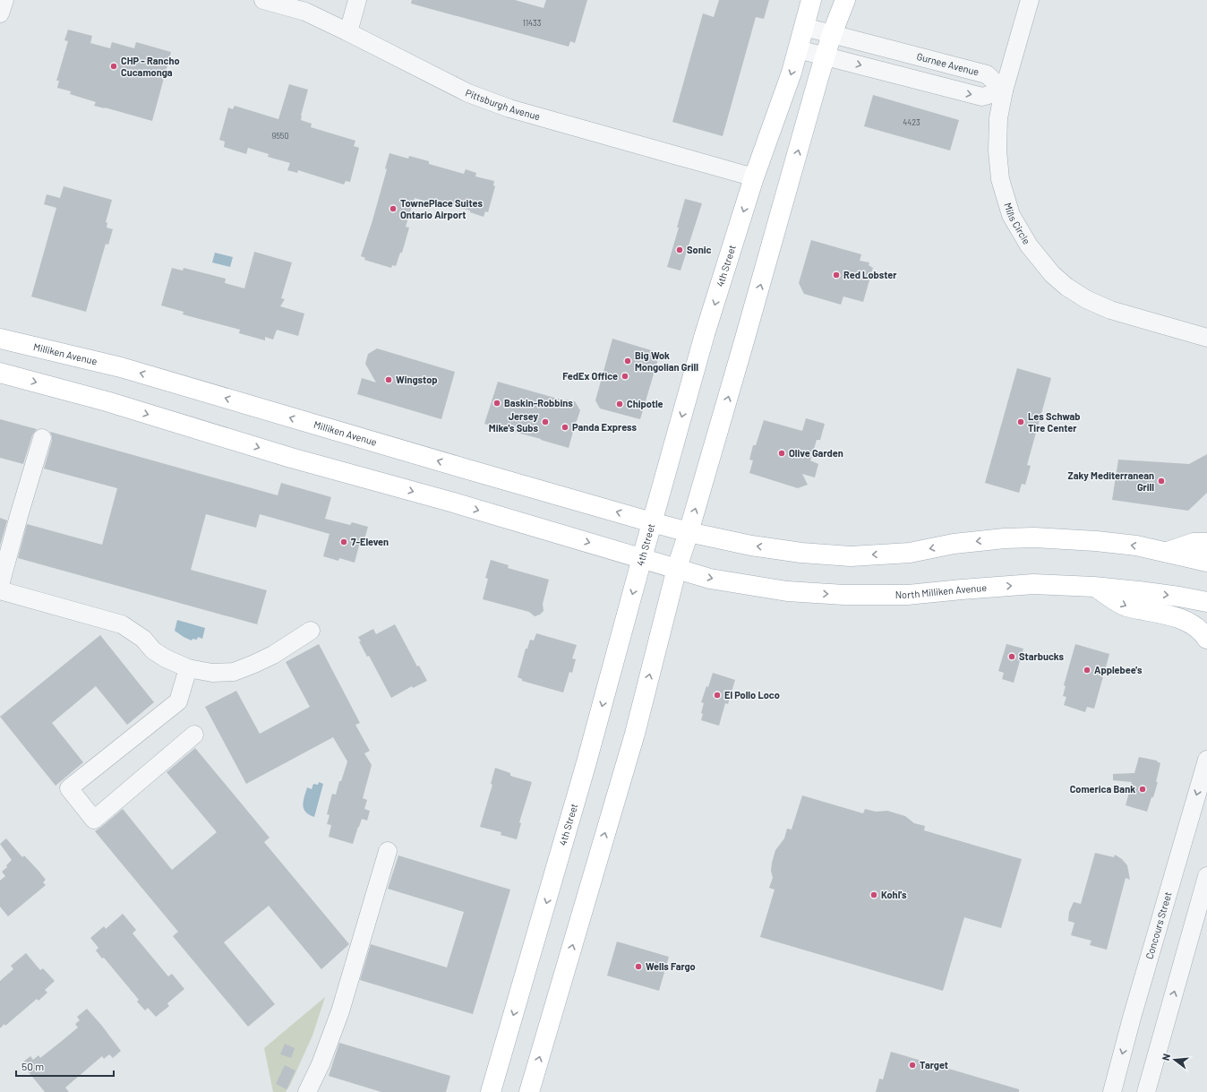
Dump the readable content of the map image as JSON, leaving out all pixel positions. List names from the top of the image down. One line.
{"streets":{"main road":["4th Street","Milliken Avenue","North Milliken Avenue"],"street":["Gurnee Avenue","Pittsburgh Avenue","Mills Circle","Concours Street"]},"crossings":[["Gurnee Avenue","Mills Circle"],["Gurnee Avenue","4th Street"],["Pittsburgh Avenue","4th Street"],["4th Street","Milliken Avenue"]],"places":["CHP - Rancho Cucamonga","TownePlace Suites Ontario Airport","Sonic","Red Lobster","Big Wok Mongolian Grill","FedEx Office","Wingstop","Baskin-Robbins","Chipotle","Jersey Mike's Subs","Les Schwab Tire Center","Panda Express","Olive Garden","Zaky Mediterranean Grill","7-Eleven","Starbucks","Applebee's","El Pollo Loco","Comerica Bank","Kohl's","Wells Fargo","Target"],"house_numbers":["11433","4423","9550"],"scale_bar":"50 m","north":"left"}
